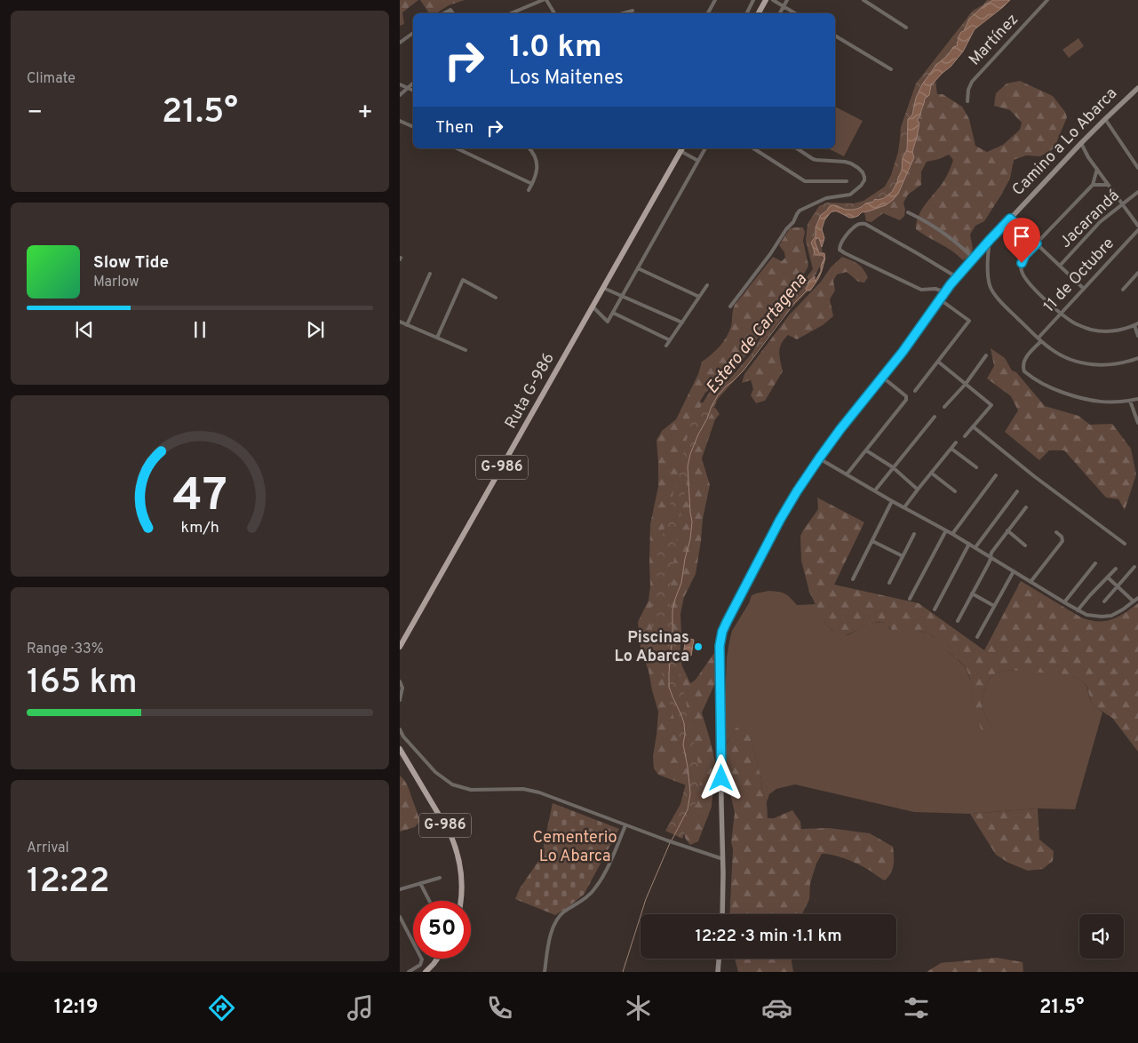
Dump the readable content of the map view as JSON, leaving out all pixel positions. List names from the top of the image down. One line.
{"streets":{"main road":["Camino a Lo Abarca","Ruta G-986","G-986"],"street":["Martínez","Jacarandá","11 de Octubre"]},"water":["Estero de Cartagena"],"parks":["Cementerio Lo Abarca"],"places":["Piscinas Lo Abarca"],"page":{"tile":["Climate",["Range · 33%","165 km"],["Arrival","12:22"]],"turn":["1.0 km","Los Maitenes"],"heat":["−","21.5°","+"],"then":"Then","song":["Slow Tide","Marlow"],"limit":"50","trip":"12:22 · 3 min · 1.1 km","tabs":["12:19","21.5°"],"gauge":["47","km/h"]}}
